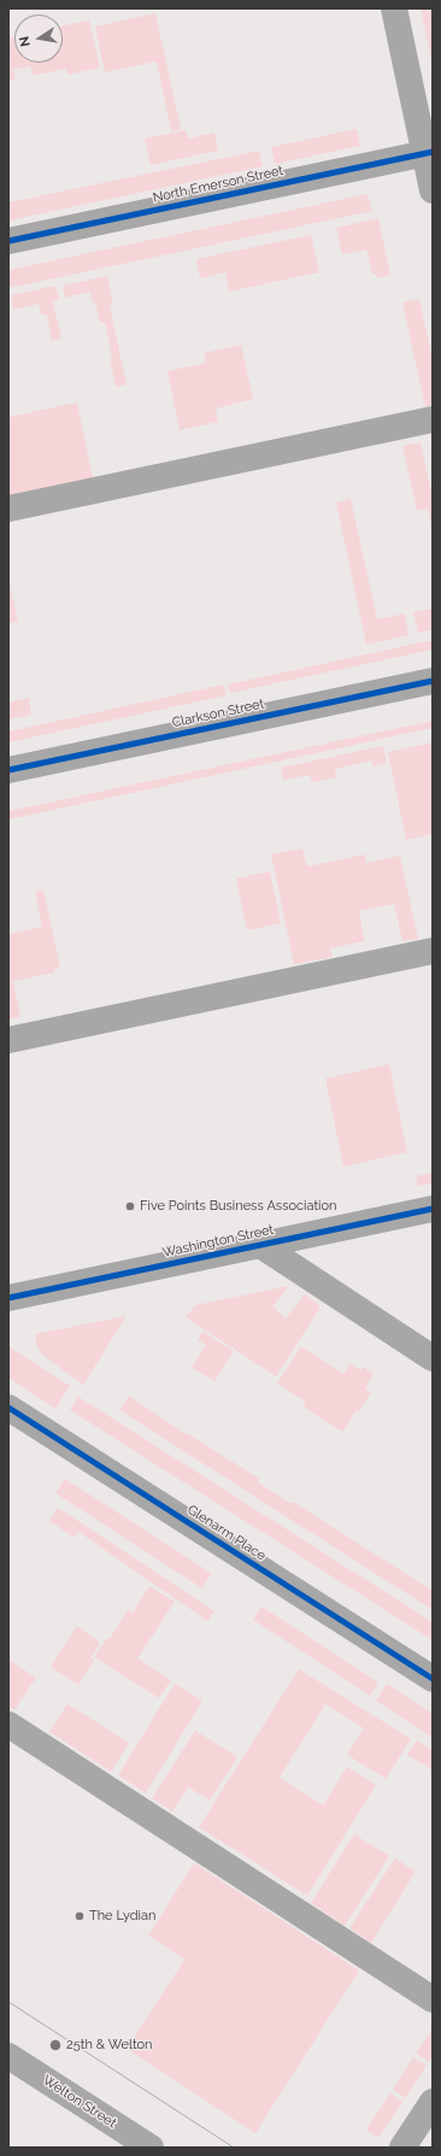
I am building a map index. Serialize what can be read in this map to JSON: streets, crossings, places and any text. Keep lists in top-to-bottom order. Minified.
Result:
{"streets":{"street":["North Emerson Street","Clarkson Street","Washington Street","Glenarm Place","Welton Street"]},"places":["Five Points Business Association","The Lydian","25th & Welton"],"north":"left"}
